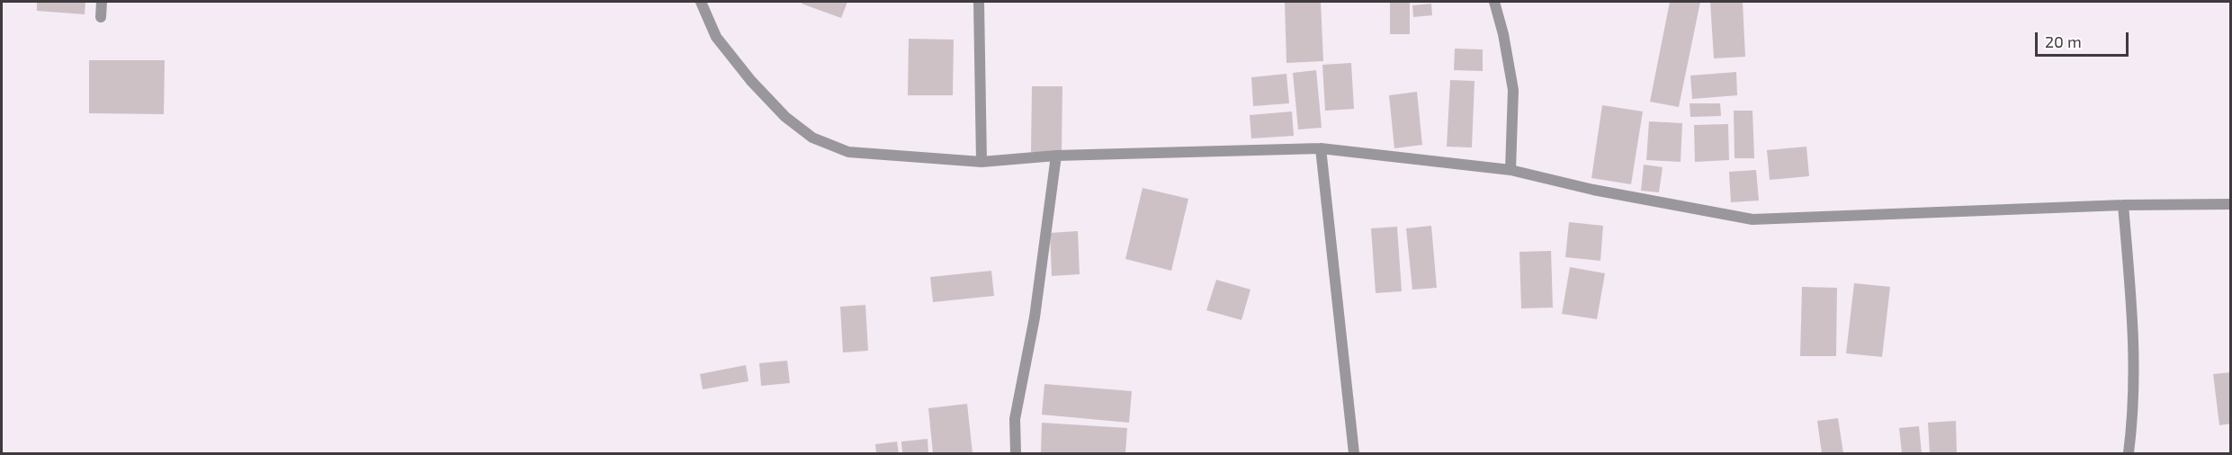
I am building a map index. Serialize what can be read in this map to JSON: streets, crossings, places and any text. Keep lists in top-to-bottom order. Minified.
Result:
{"scale_bar":"20 m"}
